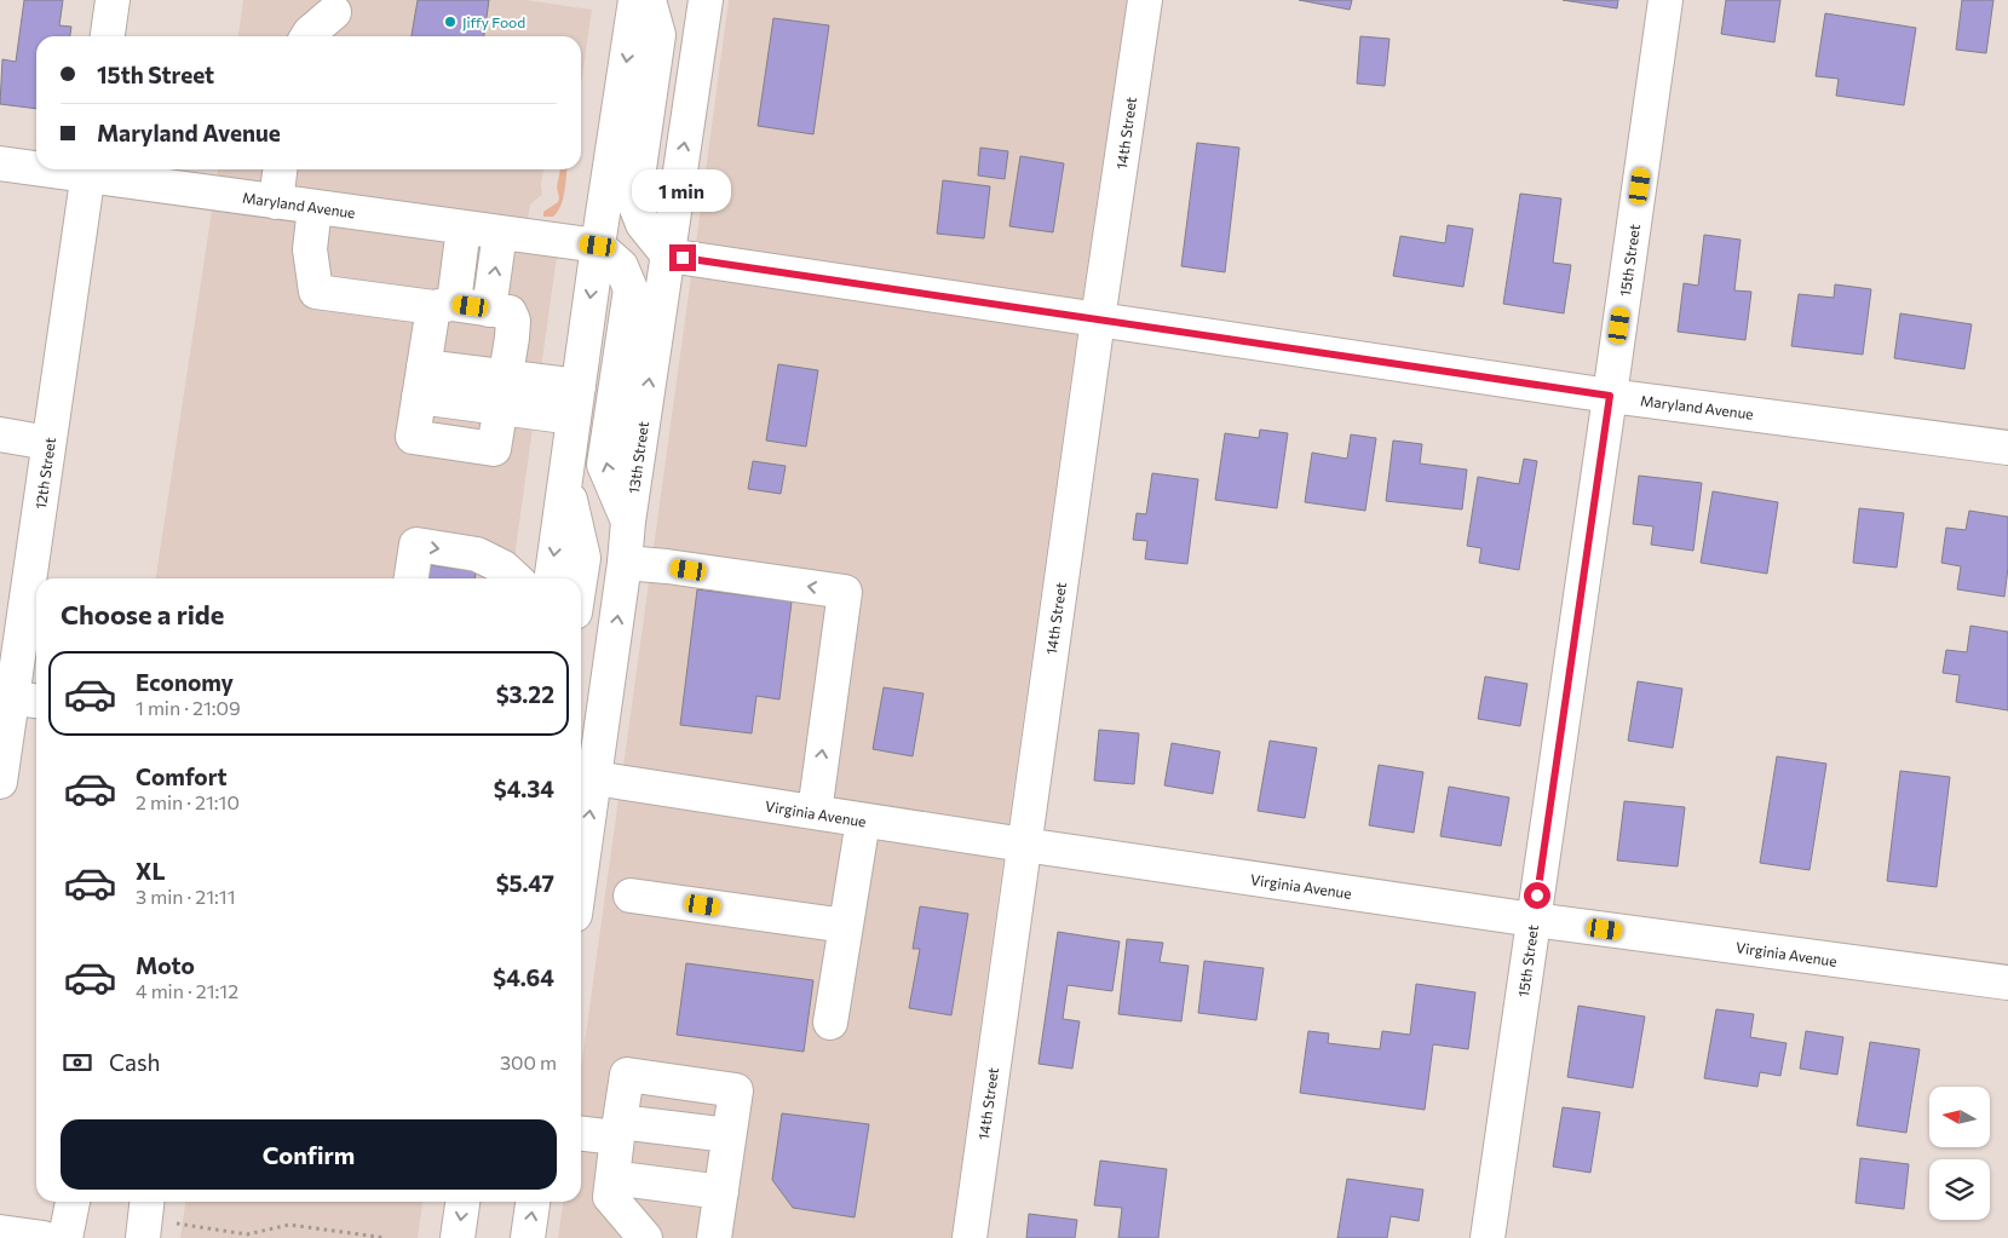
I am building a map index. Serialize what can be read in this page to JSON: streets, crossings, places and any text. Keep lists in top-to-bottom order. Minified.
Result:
{"streets":{"main road":["14th Street","Maryland Avenue","15th Street","13th Street","12th Street","Virginia Avenue"]},"crossings":[["14th Street","Maryland Avenue"],["14th Street","Virginia Avenue"],["Maryland Avenue","15th Street"],["Maryland Avenue","13th Street"],["Maryland Avenue","12th Street"],["15th Street","Virginia Avenue"],["13th Street","Virginia Avenue"]],"places":["Jiffy Food"],"north":"left","page":{"banner":["15th Street","Maryland Avenue"],"bubble":"1 min","heading":"Choose a ride","list":[{"name":"Economy","note":"1 min · 21:09","value":"$3.22"},{"name":"Comfort","note":"2 min · 21:10","value":"$4.34"},{"name":"XL","note":"3 min · 21:11","value":"$5.47"},{"name":"Moto","note":"4 min · 21:12","value":"$4.64"}],"pay":["Cash","300 m"],"buttons":"Confirm"}}
